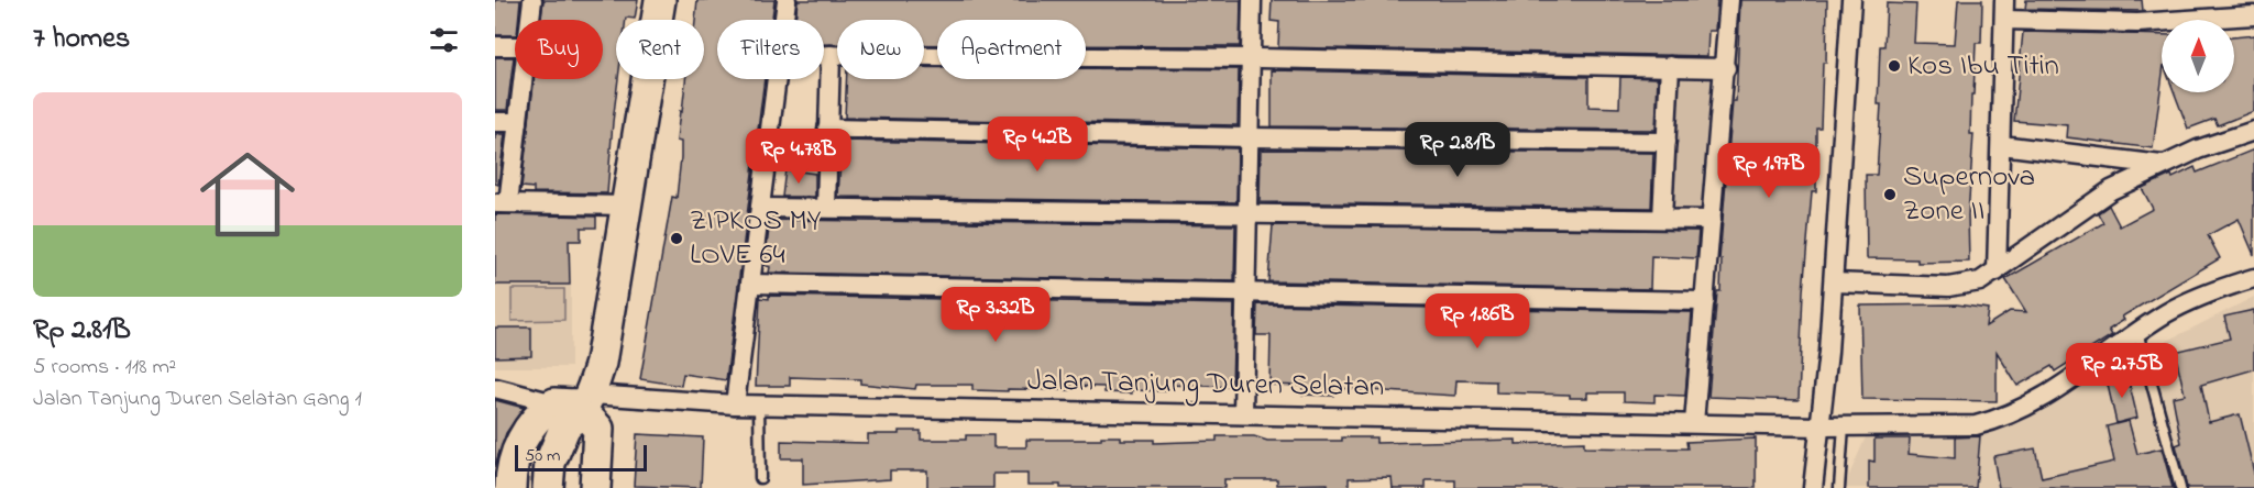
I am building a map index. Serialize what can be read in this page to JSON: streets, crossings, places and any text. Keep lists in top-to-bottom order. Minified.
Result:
{"streets":{"street":["Jalan Tanjung Duren Selatan"]},"places":["Kos Ibu Titin","Supernova Zone II","ZIPKOS MY LOVE 64"],"scale_bar":"50 m","north":"top","page":{"heading":"7 homes","chip":["Buy","Rent","Filters","New","Apartment"],"list":[{"name":"Rp 2.81B","note":"5 rooms · 118 m² · Jalan Tanjung Duren Selatan Gang 1"}],"price":["Rp 4.2B","Rp 2.81B","Rp 4.78B","Rp 1.97B","Rp 3.32B","Rp 1.86B","Rp 2.75B"],"scale":"50 m"}}
